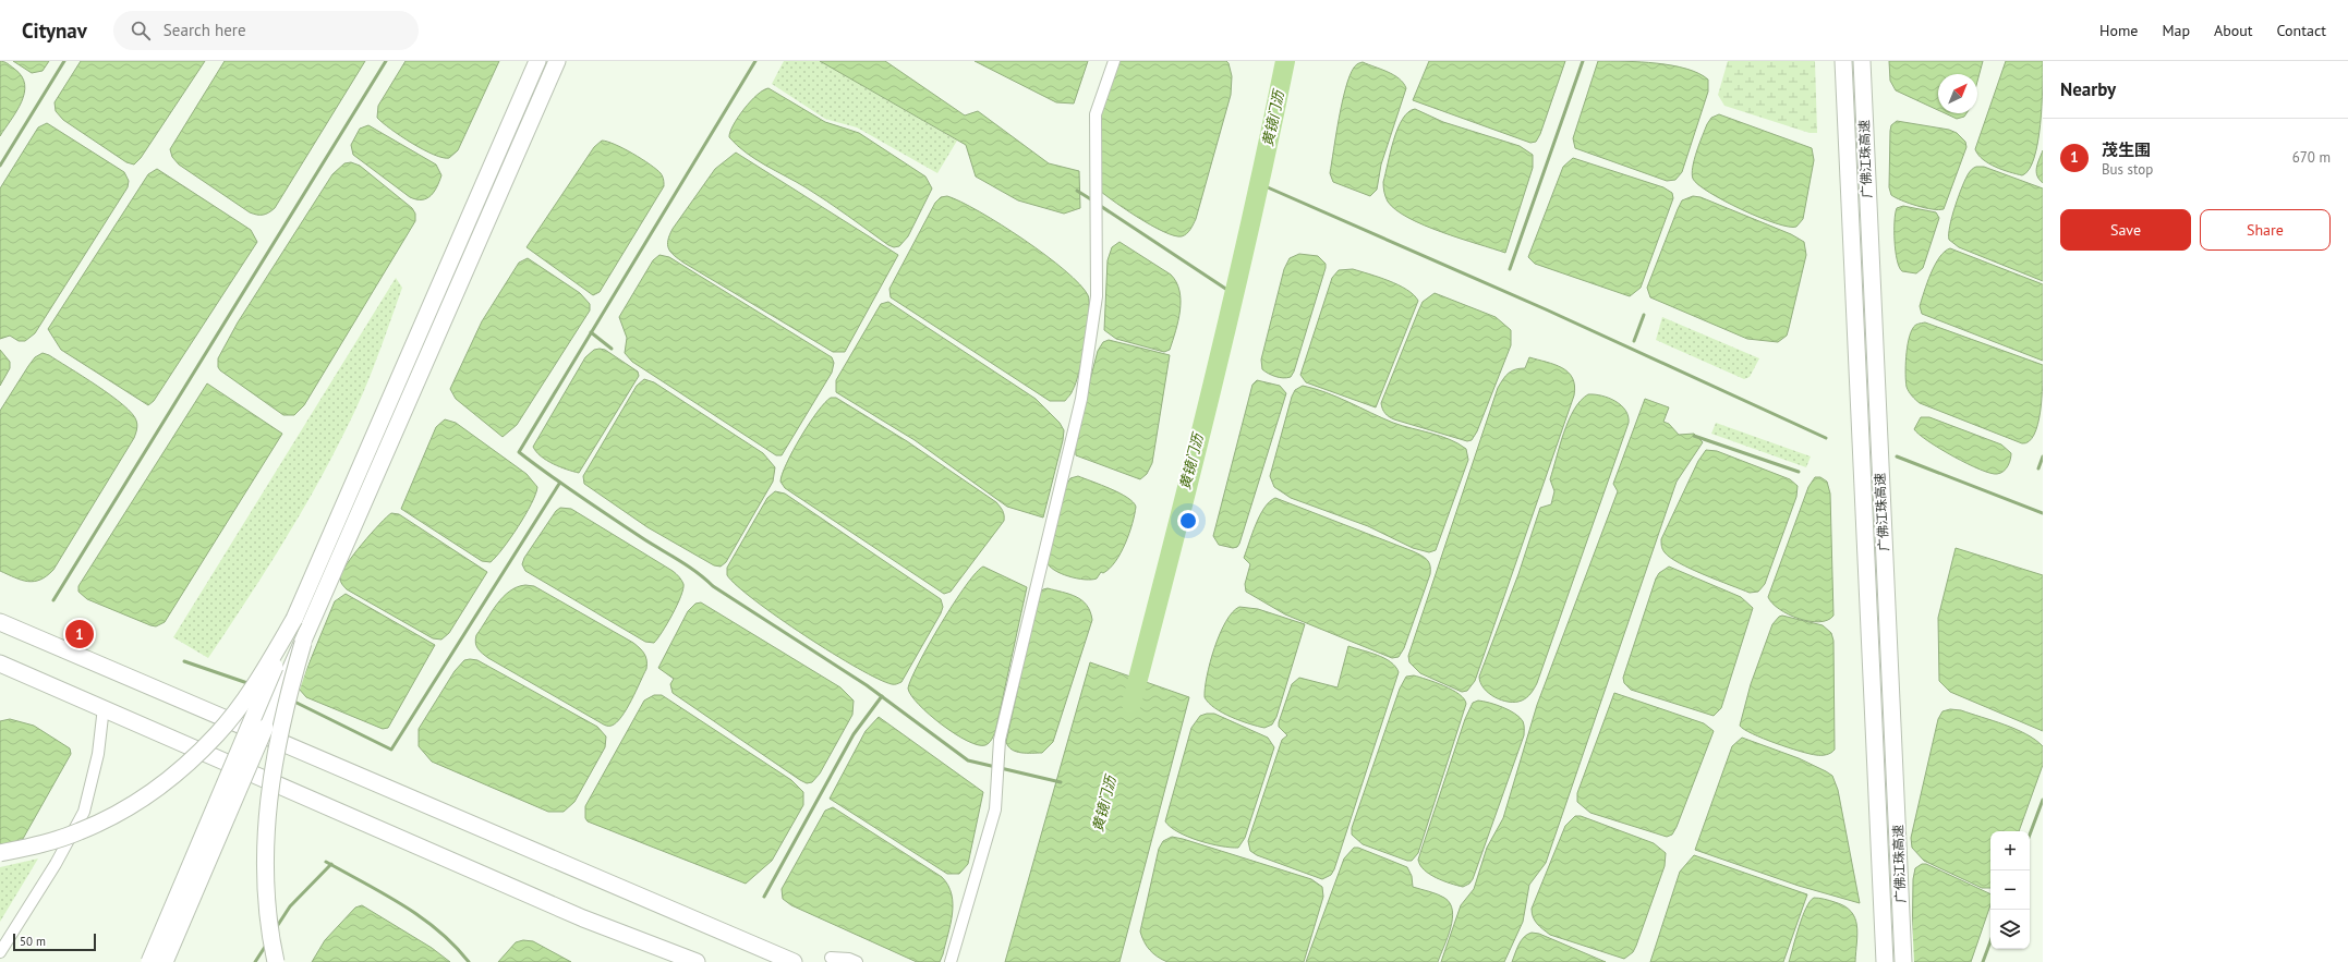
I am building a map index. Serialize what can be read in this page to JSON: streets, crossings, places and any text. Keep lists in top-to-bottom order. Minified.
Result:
{"streets":{"highway":["广佛江珠高速"]},"water":["黄镜门沥"],"scale_bar":"50 m","north":"top right","page":{"header":"Citynav","search":"Search here","nav":["Home","Map","About","Contact"],"heading":"Nearby","list":[{"mark":"1","name":"茂生围","note":"Bus stop","value":"670 m"}],"buttons":["Save","Share"],"pins":"1","map_buttons":["+","−"],"scale":"50 m"}}
